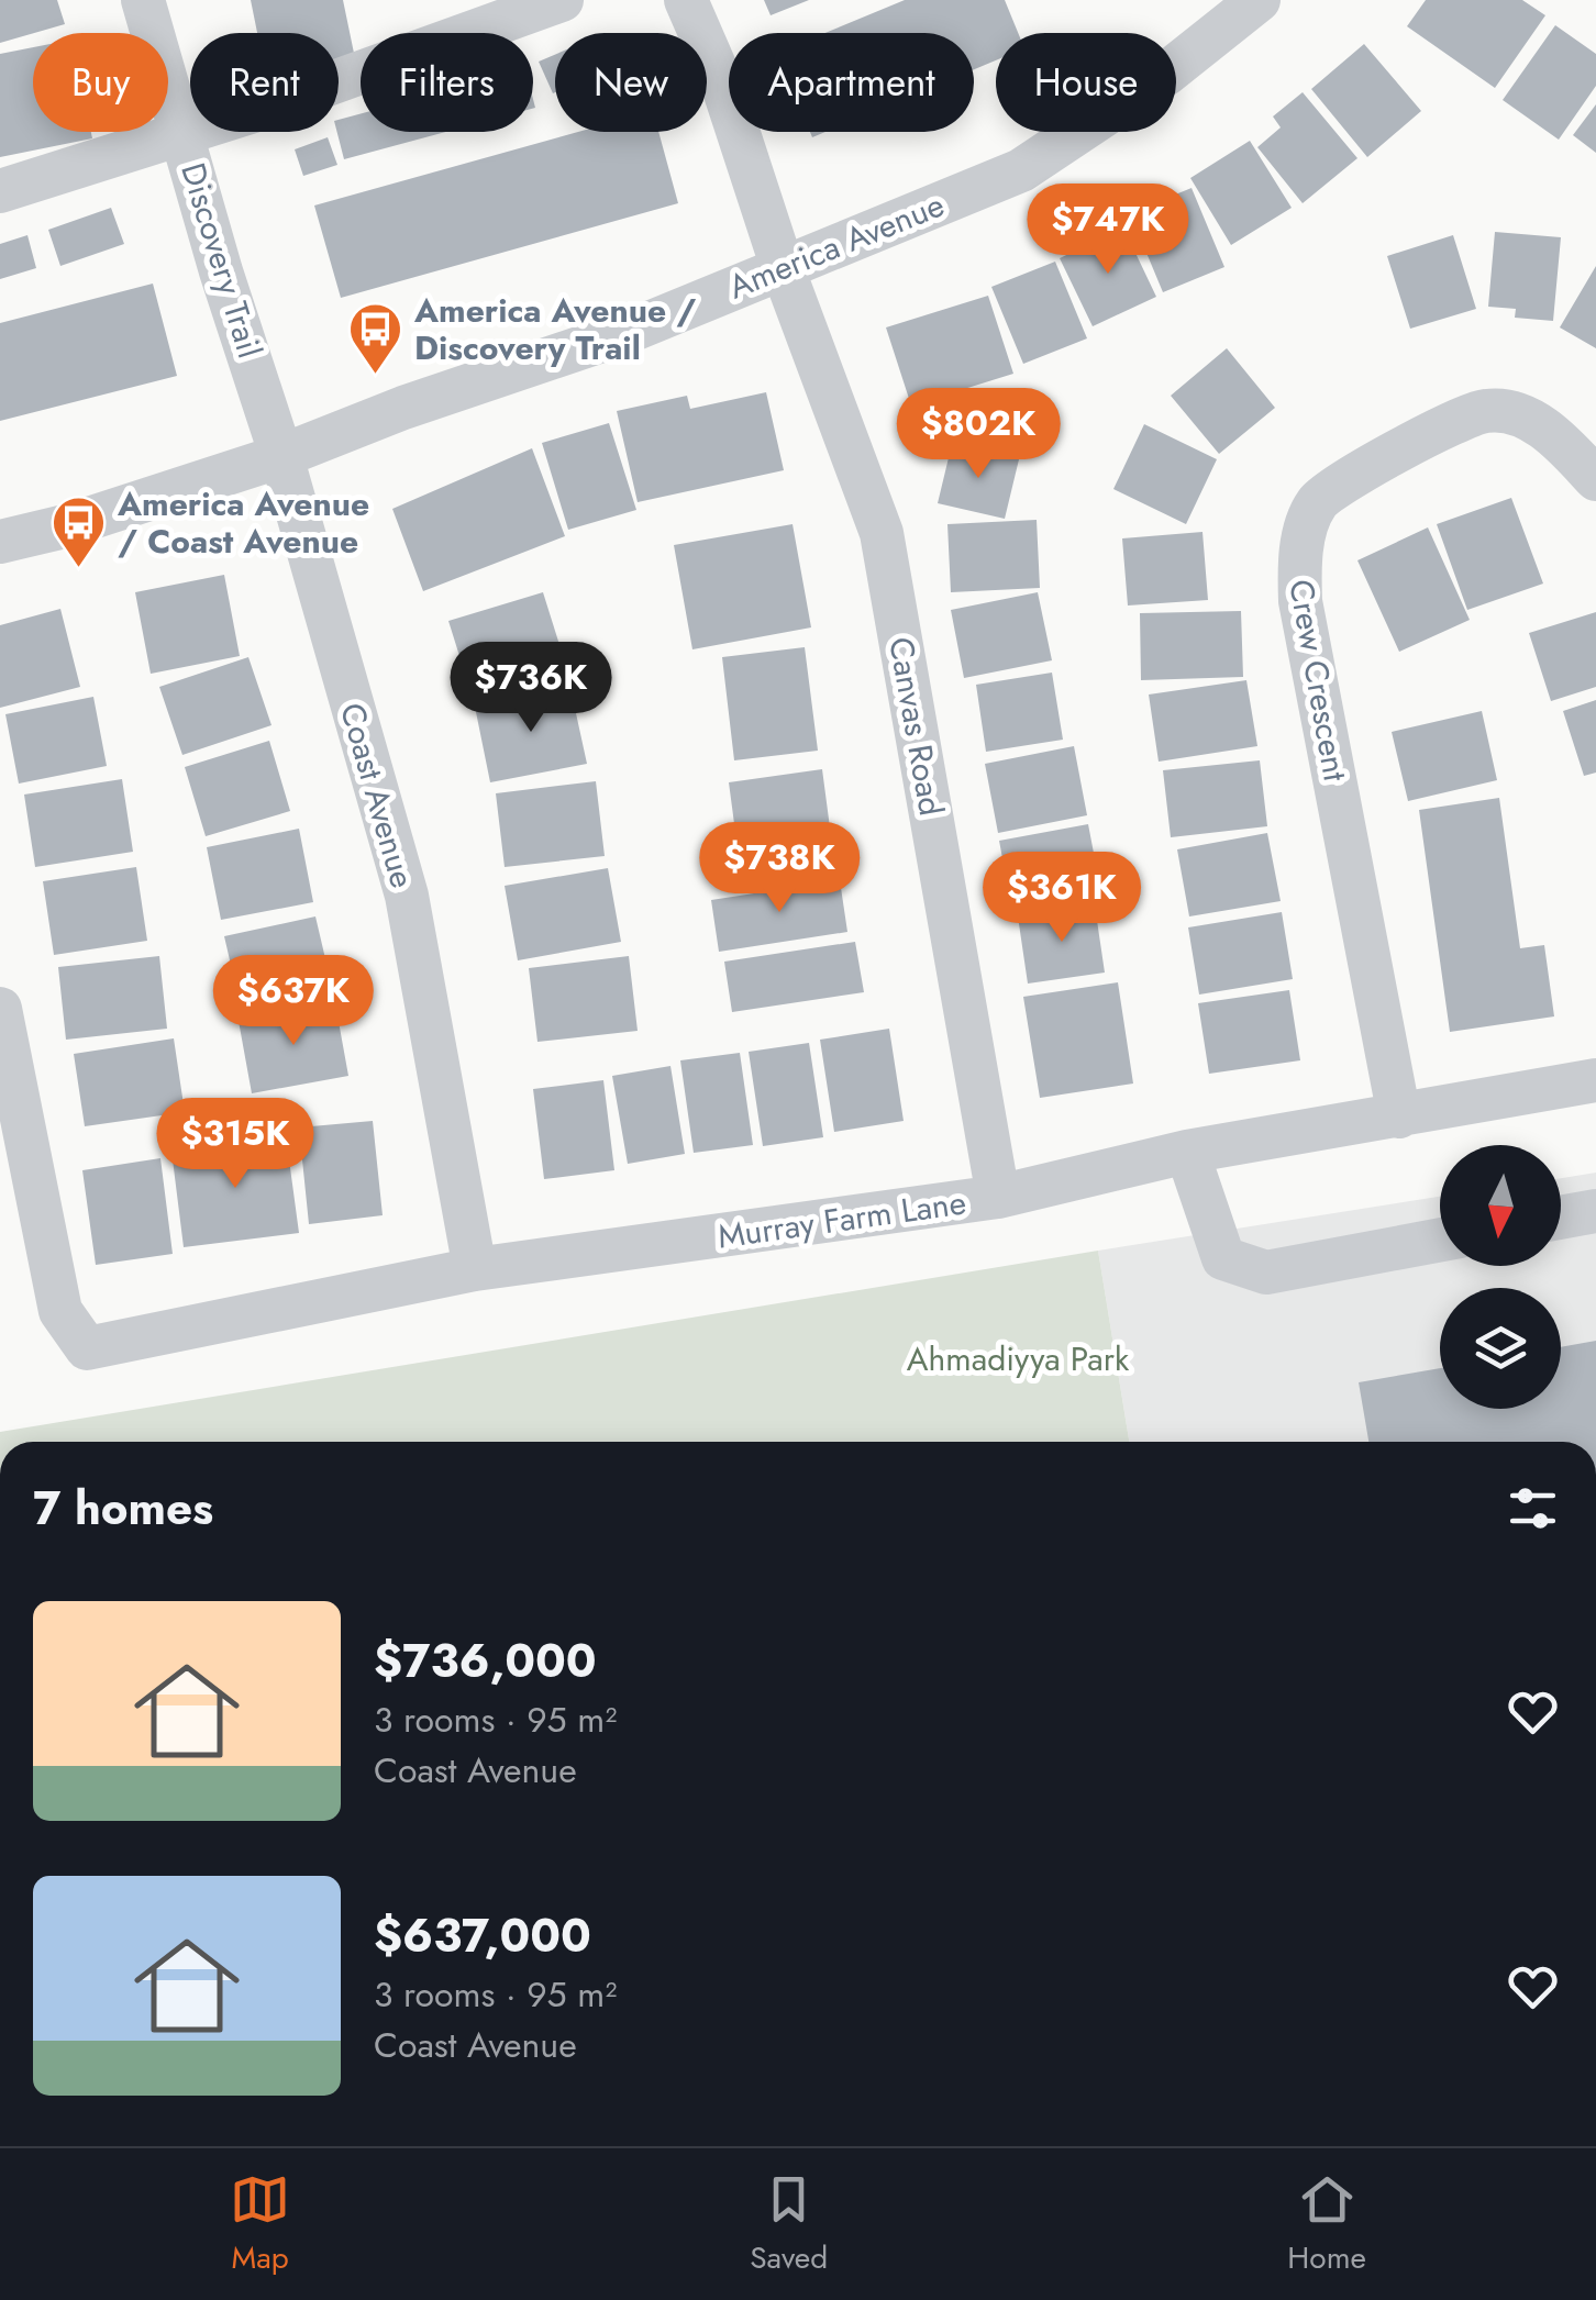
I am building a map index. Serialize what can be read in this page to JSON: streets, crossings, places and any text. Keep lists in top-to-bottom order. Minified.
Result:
{"streets":{"street":["America Avenue","Discovery Trail","Crew Crescent","Canvas Road","Coast Avenue","Murray Farm Lane"]},"crossings":[["America Avenue","Discovery Trail"],["America Avenue","Canvas Road"],["America Avenue","Coast Avenue"],["Discovery Trail","Coast Avenue"],["Crew Crescent","Murray Farm Lane"],["Canvas Road","Murray Farm Lane"],["Coast Avenue","Murray Farm Lane"]],"parks":["Ahmadiyya Park"],"places":{"bus stop":["America Avenue / Discovery Trail","America Avenue / Coast Avenue"]},"north":"bottom","page":{"chip":["Buy","Rent","Filters","New","Apartment","House"],"price":["$747K","$802K","$736K","$738K","$361K","$637K","$315K"],"heading":"7 homes","list":[{"name":"$736,000","note":"3 rooms · 95 m² · Coast Avenue"},{"name":"$637,000","note":"3 rooms · 95 m² · Coast Avenue"}],"tabs":["Map","Saved","Home"]}}
